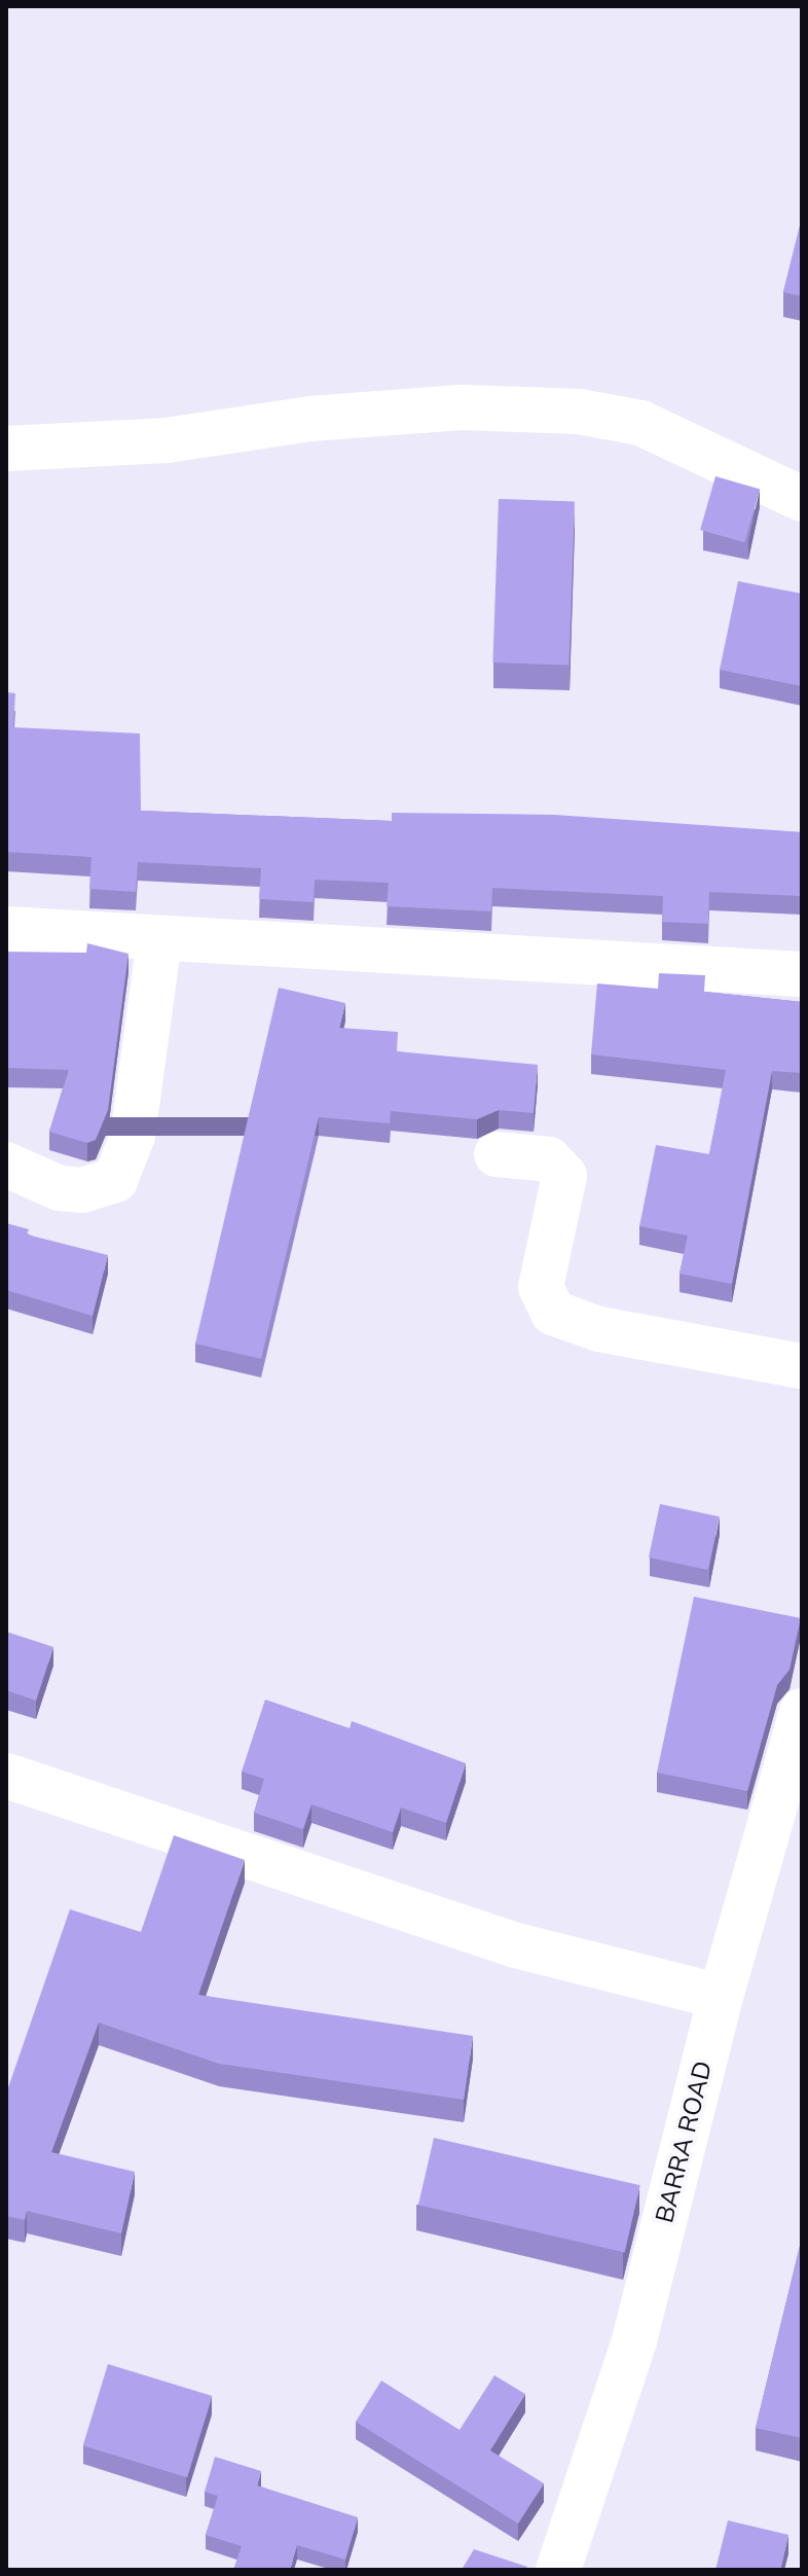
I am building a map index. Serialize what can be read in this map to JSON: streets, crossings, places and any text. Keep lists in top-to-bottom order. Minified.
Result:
{"streets":{"street":["BARRA ROAD"]}}
